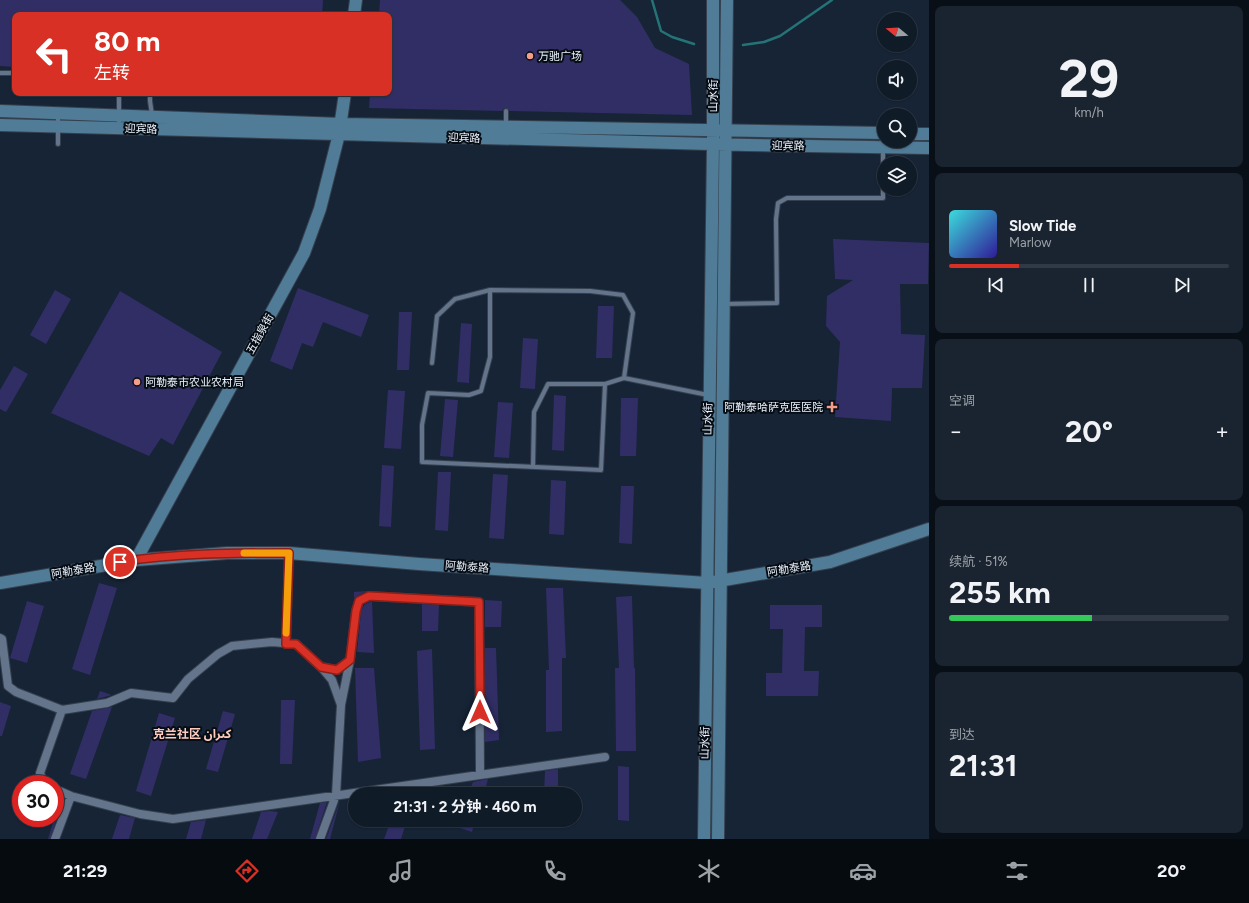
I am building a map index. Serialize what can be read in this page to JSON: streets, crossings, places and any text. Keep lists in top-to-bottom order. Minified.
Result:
{"streets":{"main road":["山水街","迎宾路","五指泉街","阿勒泰路"]},"crossings":[["山水街","迎宾路"],["山水街","阿勒泰路"],["迎宾路","五指泉街"],["五指泉街","阿勒泰路"]],"districts":["克兰社区 كىران"],"places":{"other":["万驰广场","阿勒泰市农业农村局"],"health":["阿勒泰哈萨克医医院"]},"north":"left","page":{"tile":[["29","km/h"],"空调",["续航 · 51%","255 km"],["到达","21:31"]],"turn":["80 m","左转"],"song":["Slow Tide","Marlow"],"heat":["−","20°","+"],"limit":"30","trip":"21:31 · 2 分钟 · 460 m","tabs":["21:29","20°"]}}
